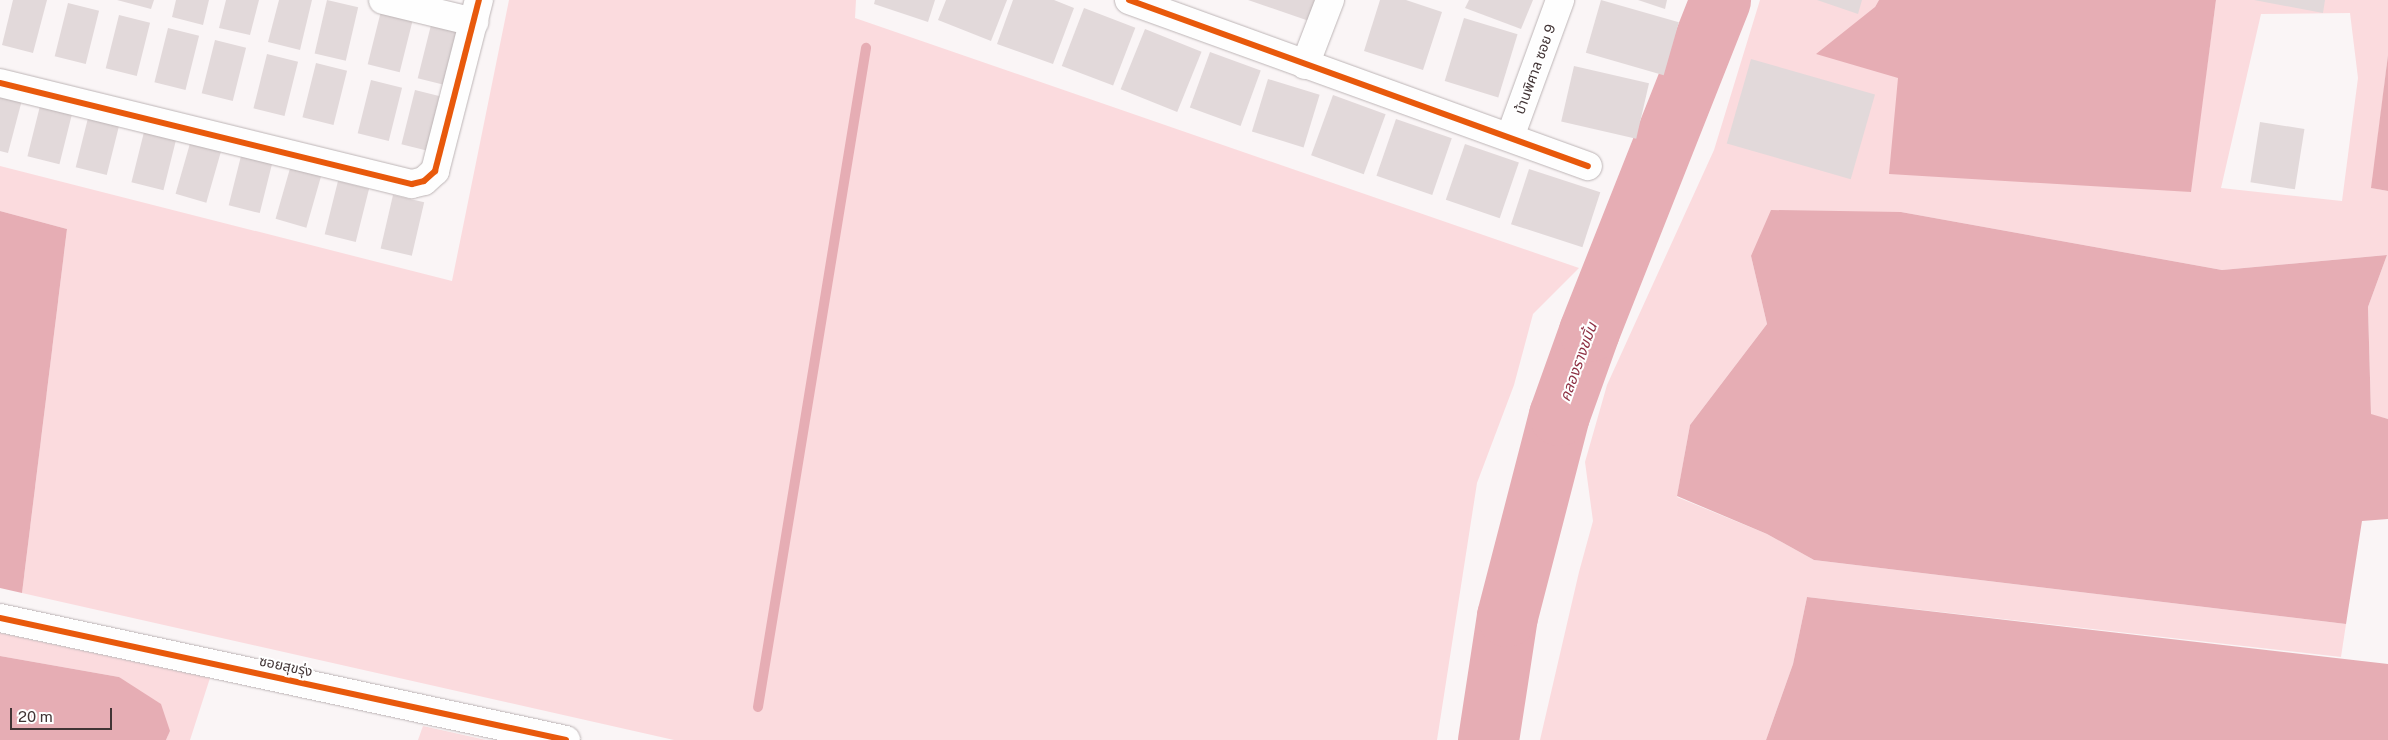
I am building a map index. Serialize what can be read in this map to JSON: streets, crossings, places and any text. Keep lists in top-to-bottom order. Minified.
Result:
{"streets":{"street":["บ้านพิศาล ซอย 9","ซอยสุขรุ่ง"]},"water":["คลองรางขมิ้น"],"scale_bar":"20 m"}
